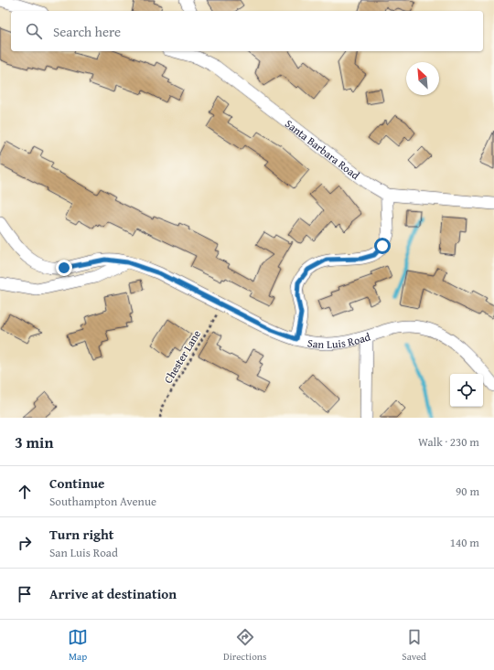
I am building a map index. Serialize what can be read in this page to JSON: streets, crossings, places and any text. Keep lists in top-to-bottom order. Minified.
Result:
{"streets":{"street":["Santa Barbara Road","San Luis Road"],"path":["Chester Lane"]},"crossings":[["San Luis Road","Chester Lane"]],"north":"top left","page":{"search":"Search here","heading":["3 min","Walk · 230 m"],"list":[["Continue","Southampton Avenue","90 m"],["Turn right","San Luis Road","140 m"],"Arrive at destination"],"nav":["Map","Directions","Saved"]}}
